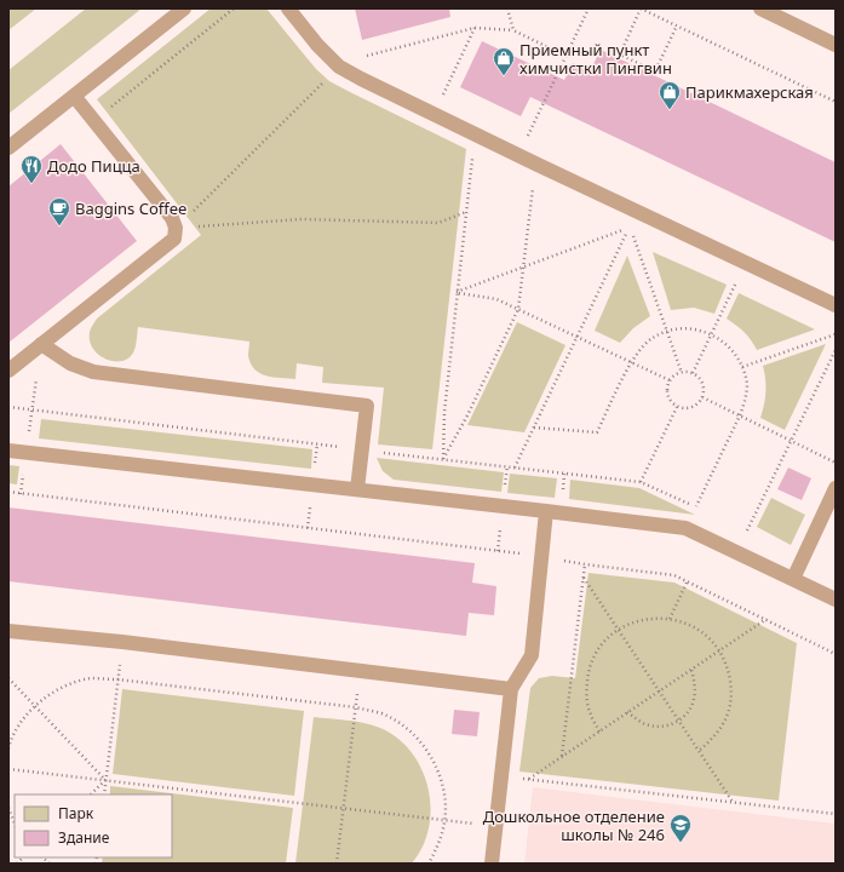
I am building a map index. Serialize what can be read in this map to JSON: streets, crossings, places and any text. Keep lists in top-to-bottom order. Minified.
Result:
{"places":{"shop":["Приемный пункт химчистки Пингвин","Парикмахерская"],"restaurant":["Додо Пицца"],"cafe":["Baggins Coffee"],"school or university":["Дошкольное отделение школы № 246"]},"legend":["Парк","Здание"]}
